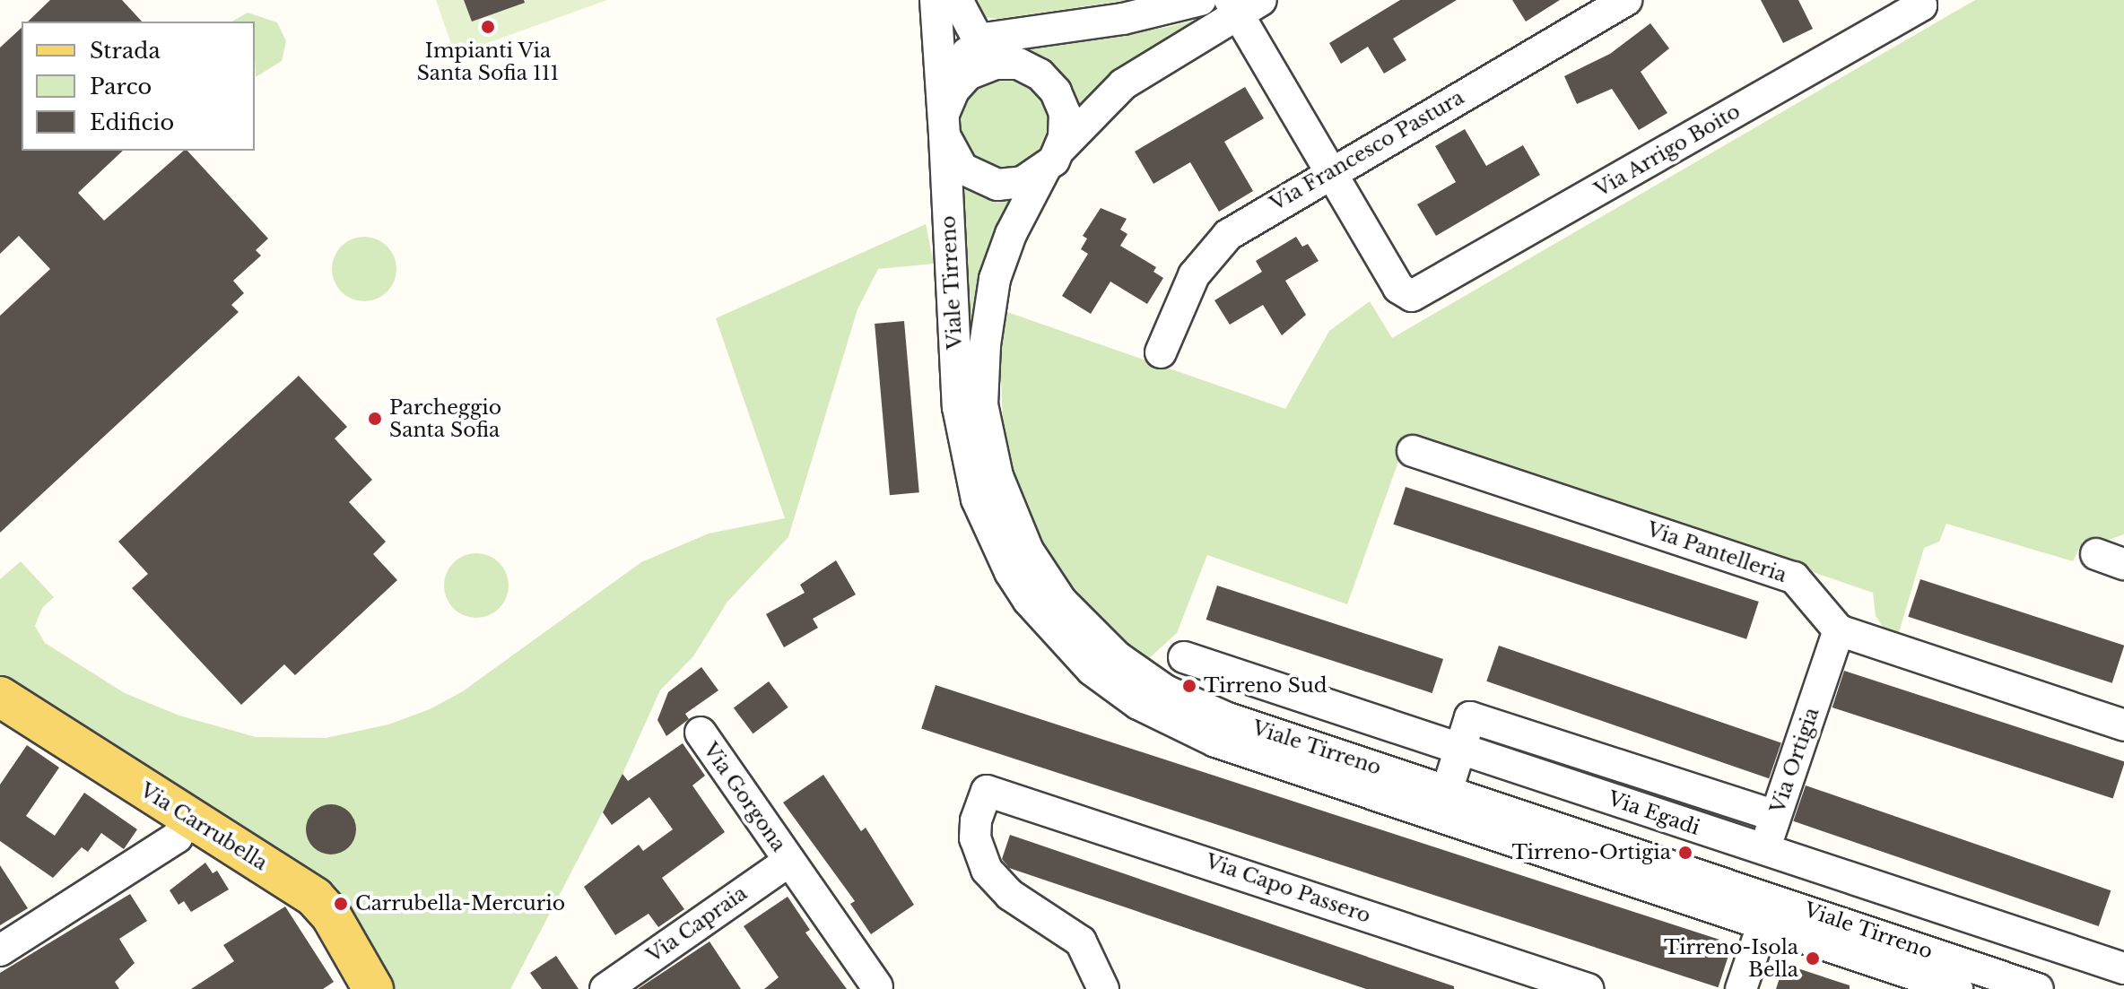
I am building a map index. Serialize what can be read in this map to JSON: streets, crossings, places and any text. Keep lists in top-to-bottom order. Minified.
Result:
{"streets":{"main road":["Via Carrubella"],"street":["Via Francesco Pastura","Via Arrigo Boito","Viale Tirreno","Via Pantelleria","Via Ortigia","Via Gorgona","Via Egadi","Via Capo Passero","Via Capraia"]},"crossings":[["Via Francesco Pastura","Via Arrigo Boito"],["Viale Tirreno","Via Ortigia"],["Via Pantelleria","Via Ortigia"],["Via Ortigia","Via Egadi"],["Via Gorgona","Via Capraia"]],"places":["Impianti Via Santa Sofia 111","Parcheggio Santa Sofia","Tirreno Sud","Tirreno-Ortigia","Carrubella-Mercurio","Tirreno-Isola Bella"],"legend":["Strada","Parco","Edificio"]}
